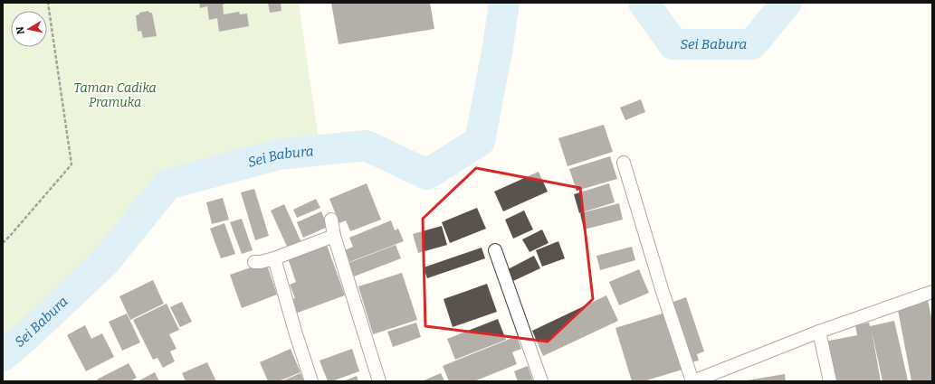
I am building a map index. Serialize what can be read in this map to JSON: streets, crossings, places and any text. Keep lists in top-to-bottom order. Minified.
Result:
{"water":["Sei Babura"],"parks":["Taman Cadika Pramuka"],"north":"left"}
